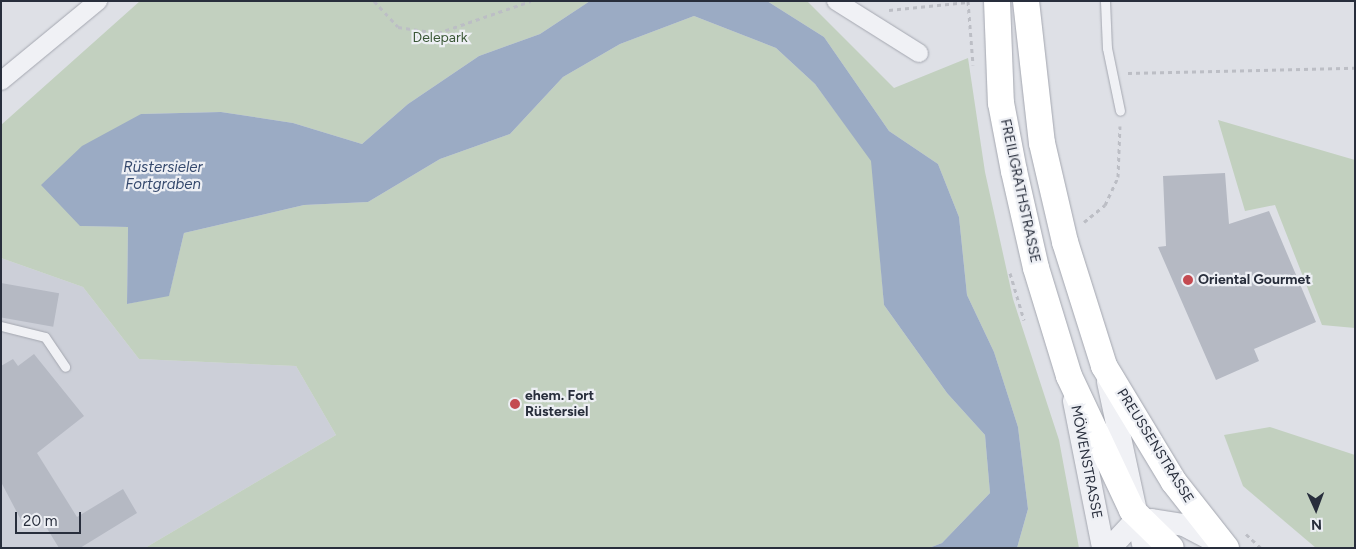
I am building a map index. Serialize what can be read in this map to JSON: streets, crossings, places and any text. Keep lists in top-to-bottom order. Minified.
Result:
{"streets":{"main road":["FREILIGRATHSTRASSE","PREUSSENSTRASSE"],"street":["MÖWENSTRASSE"]},"crossings":[["FREILIGRATHSTRASSE","MÖWENSTRASSE"]],"water":["Rüstersieler Fortgraben"],"parks":["Delepark"],"places":["Oriental Gourmet","ehem. Fort Rüstersiel"],"scale_bar":"20 m","north":"bottom"}
